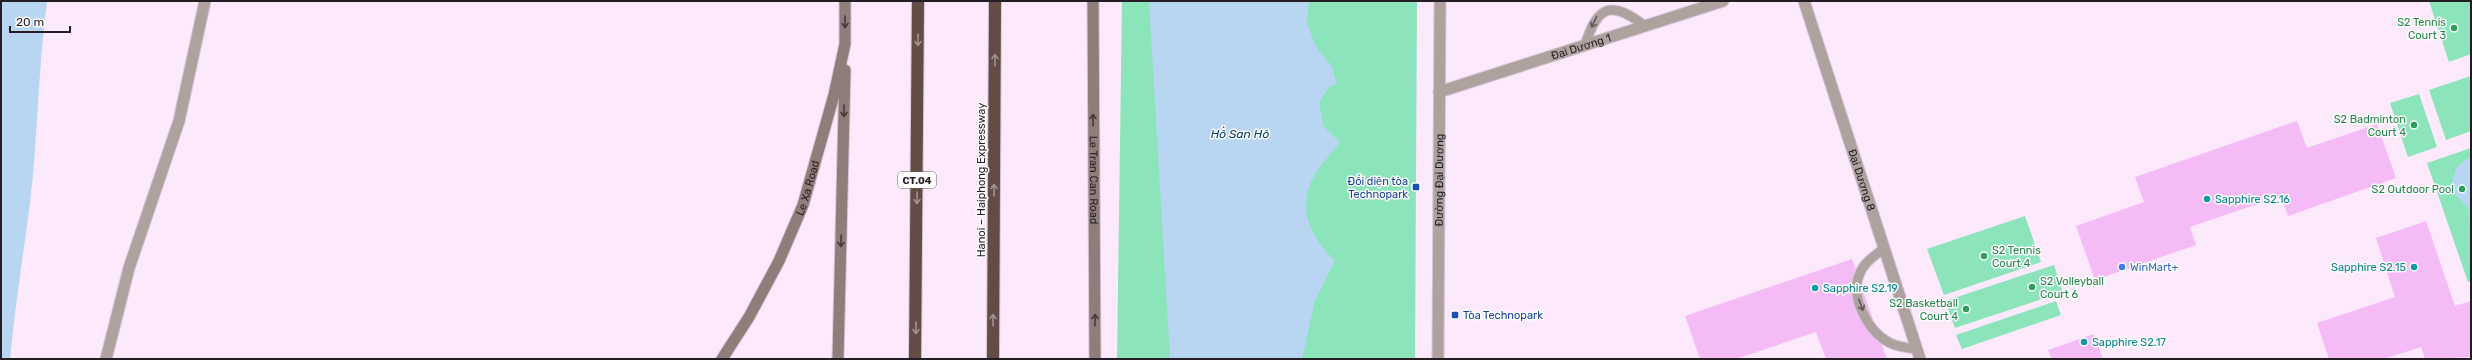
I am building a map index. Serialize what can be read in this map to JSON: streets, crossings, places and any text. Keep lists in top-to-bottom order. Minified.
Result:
{"streets":{"highway":["CT.04","Hanoi – Haiphong Expressway"],"main road":["Le Tran Can Road","Le Xa Road"],"street":["Đại Dương 1","Đường Đại Dương","Đại Dương 8"]},"crossings":[["Đại Dương 1","Đường Đại Dương"]],"one_way":["Le Tran Can Road"],"water":["Hồ San Hô"],"places":{"other":["S2 Tennis Court 3","S2 Badminton Court 4","S2 Outdoor Pool","Sapphire S2.16","S2 Tennis Court 4","WinMart+","Sapphire S2.15","S2 Volleyball Court 6","Sapphire S2.19","S2 Basketball Court 4","Sapphire S2.17"],"transit":["Đối diện tòa Technopark","Tòa Technopark"]},"scale_bar":"20 m"}
